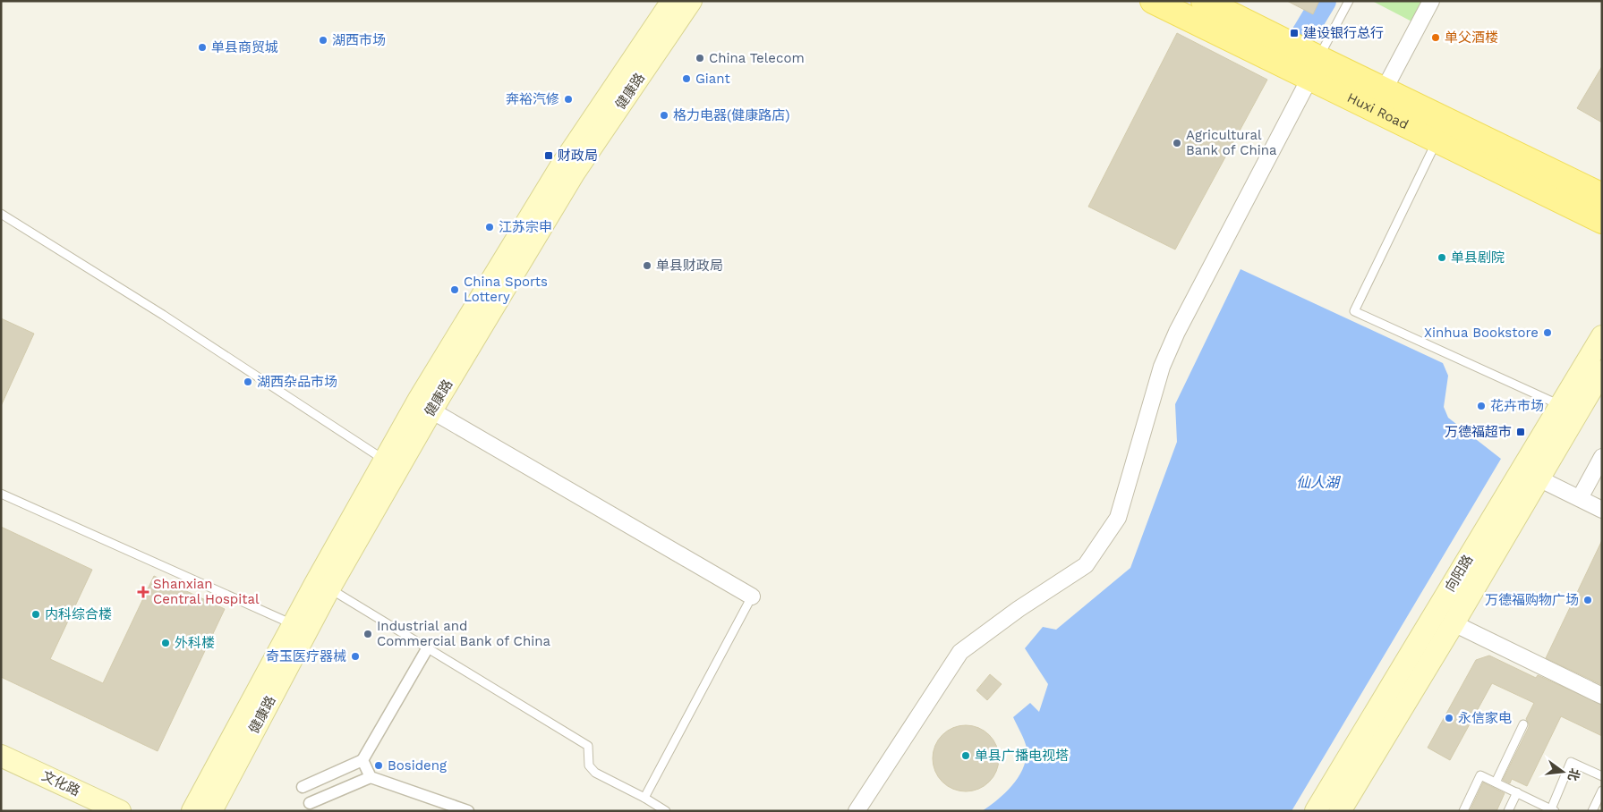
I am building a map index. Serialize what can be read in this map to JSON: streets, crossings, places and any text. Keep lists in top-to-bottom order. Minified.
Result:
{"streets":{"main road":["健康路","Huxi Road","向阳路","文化路"]},"water":["仙人湖"],"places":{"transit":["建设银行总行","财政局","万德福超市"],"other":["单父酒楼","湖西市场","单县商贸城","China Telecom","Giant","奔裕汽修","格力电器(健康路店)","Agricultural Bank of China","江苏宗申","单县剧院","单县财政局","China Sports Lottery","Xinhua Bookstore","湖西杂品市场","花卉市场","万德福购物广场","内科综合楼","Industrial and Commercial Bank of China","外科楼","奇玉医疗器械","永信家电","单县广播电视塔","Bosideng"],"health":["Shanxian Central Hospital"]},"north":"right"}
